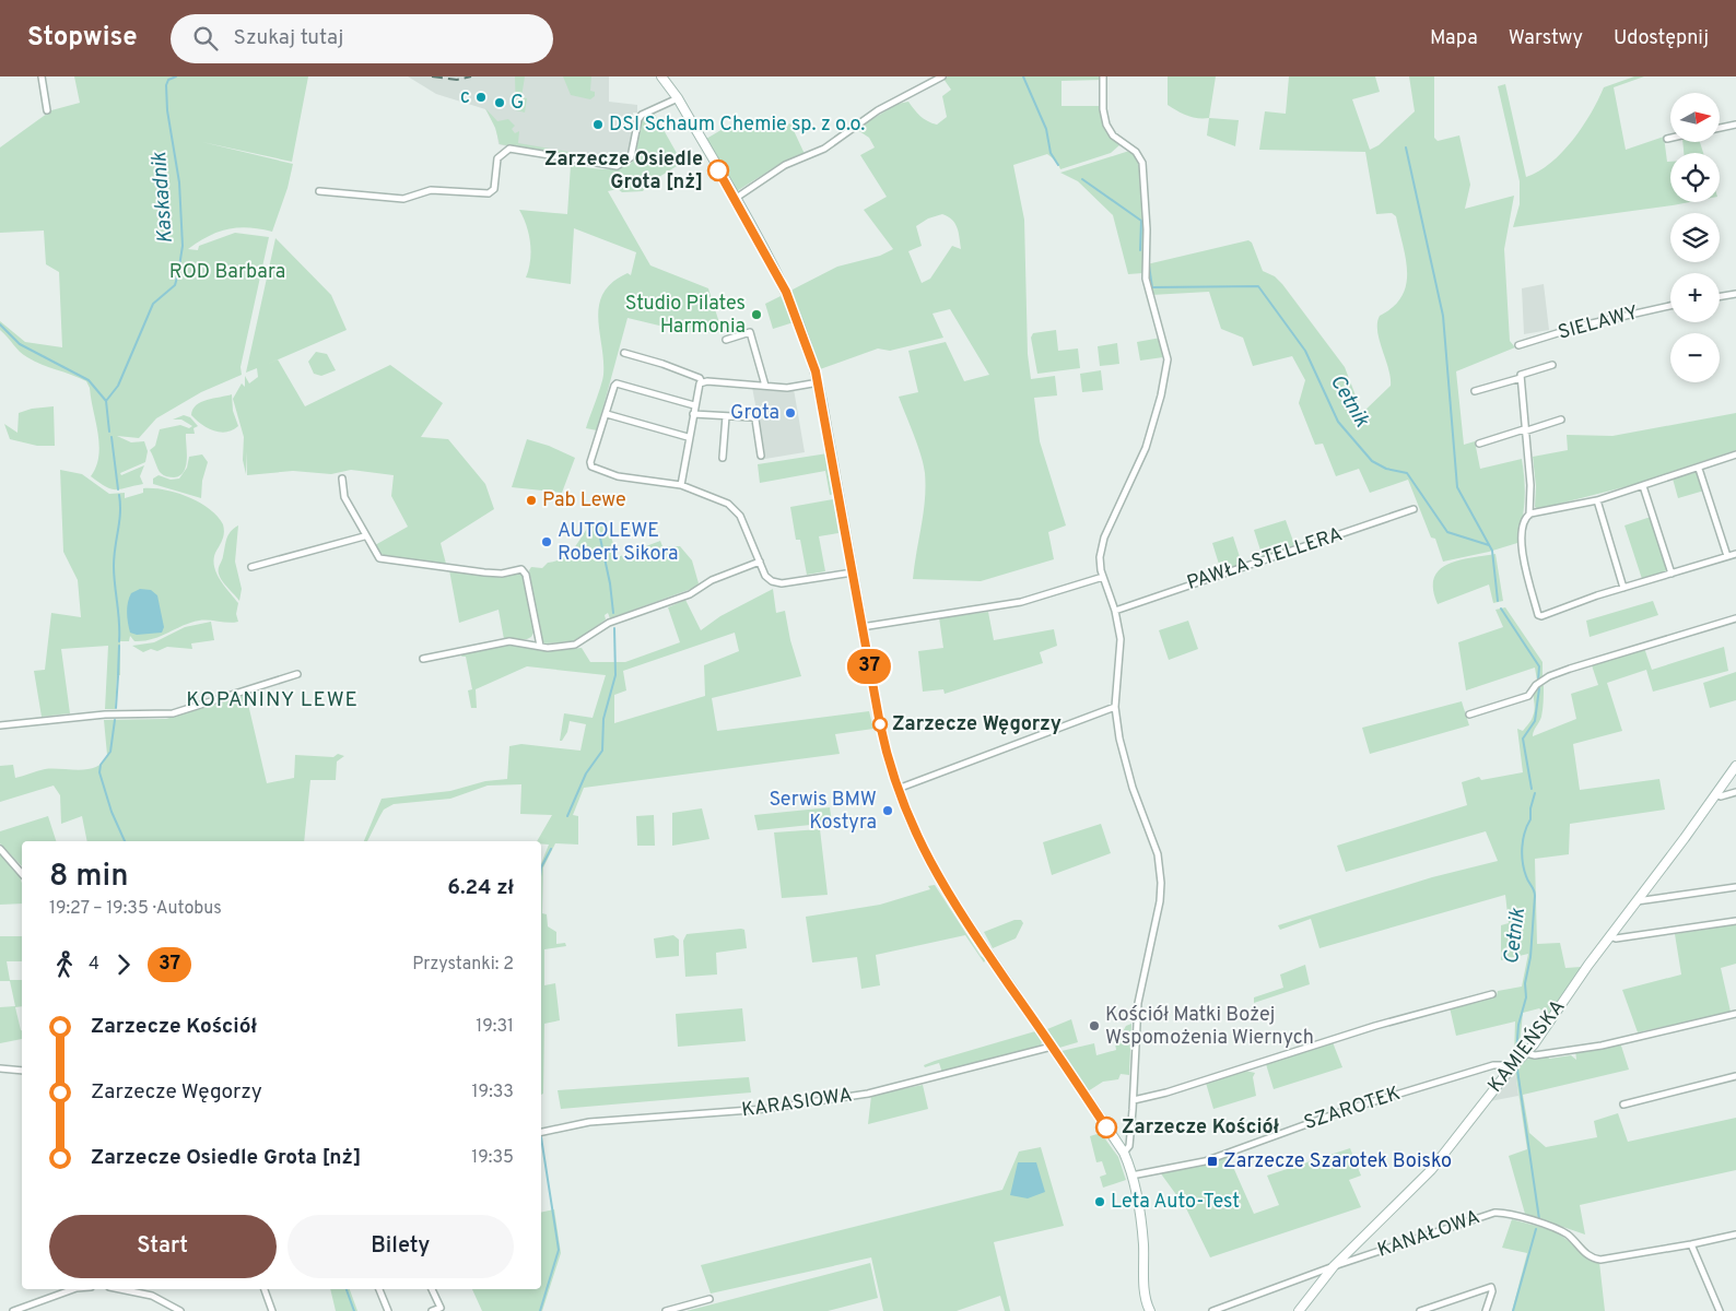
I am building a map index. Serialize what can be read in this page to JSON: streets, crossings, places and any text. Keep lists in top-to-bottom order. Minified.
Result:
{"streets":{"street":["SIELAWY","PAWŁA STELLERA","KAMIEŃSKA","KARASIOWA","SZAROTEK","KANAŁOWA"]},"crossings":[["KAMIEŃSKA","SZAROTEK"],["KAMIEŃSKA","KANAŁOWA"]],"districts":["KOPANINY LEWE"],"water":["Kaskadnik","Cetnik"],"parks":["ROD Barbara"],"places":{"other":["c","G","DSI Schaum Chemie sp. z o.o.","Zarzecze Osiedle Grota [nż]","Studio Pilates Harmonia","Grota","Pab Lewe","AUTOLEWE Robert Sikora","Zarzecze Węgorzy","Serwis BMW Kostyra","Kościół Matki Bożej Wspomożenia Wiernych","Zarzecze Kościół","Leta Auto-Test"],"transit":["Zarzecze Szarotek Boisko"]},"lines":["bus line 37"],"north":"right","page":{"header":"Stopwise","search":"Szukaj tutaj","nav":["Mapa","Warstwy","Udostępnij"],"on_map":"37","map_buttons":["+","−"],"heading":["8 min","19:27 – 19:35 · Autobus","6.24 zł"],"legs":["4","37","Przystanki: 2"],"list":[{"name":"Zarzecze Kościół","value":"19:31"},{"name":"Zarzecze Węgorzy","value":"19:33"},{"name":"Zarzecze Osiedle Grota [nż]","value":"19:35"}],"buttons":["Start","Bilety"]}}
